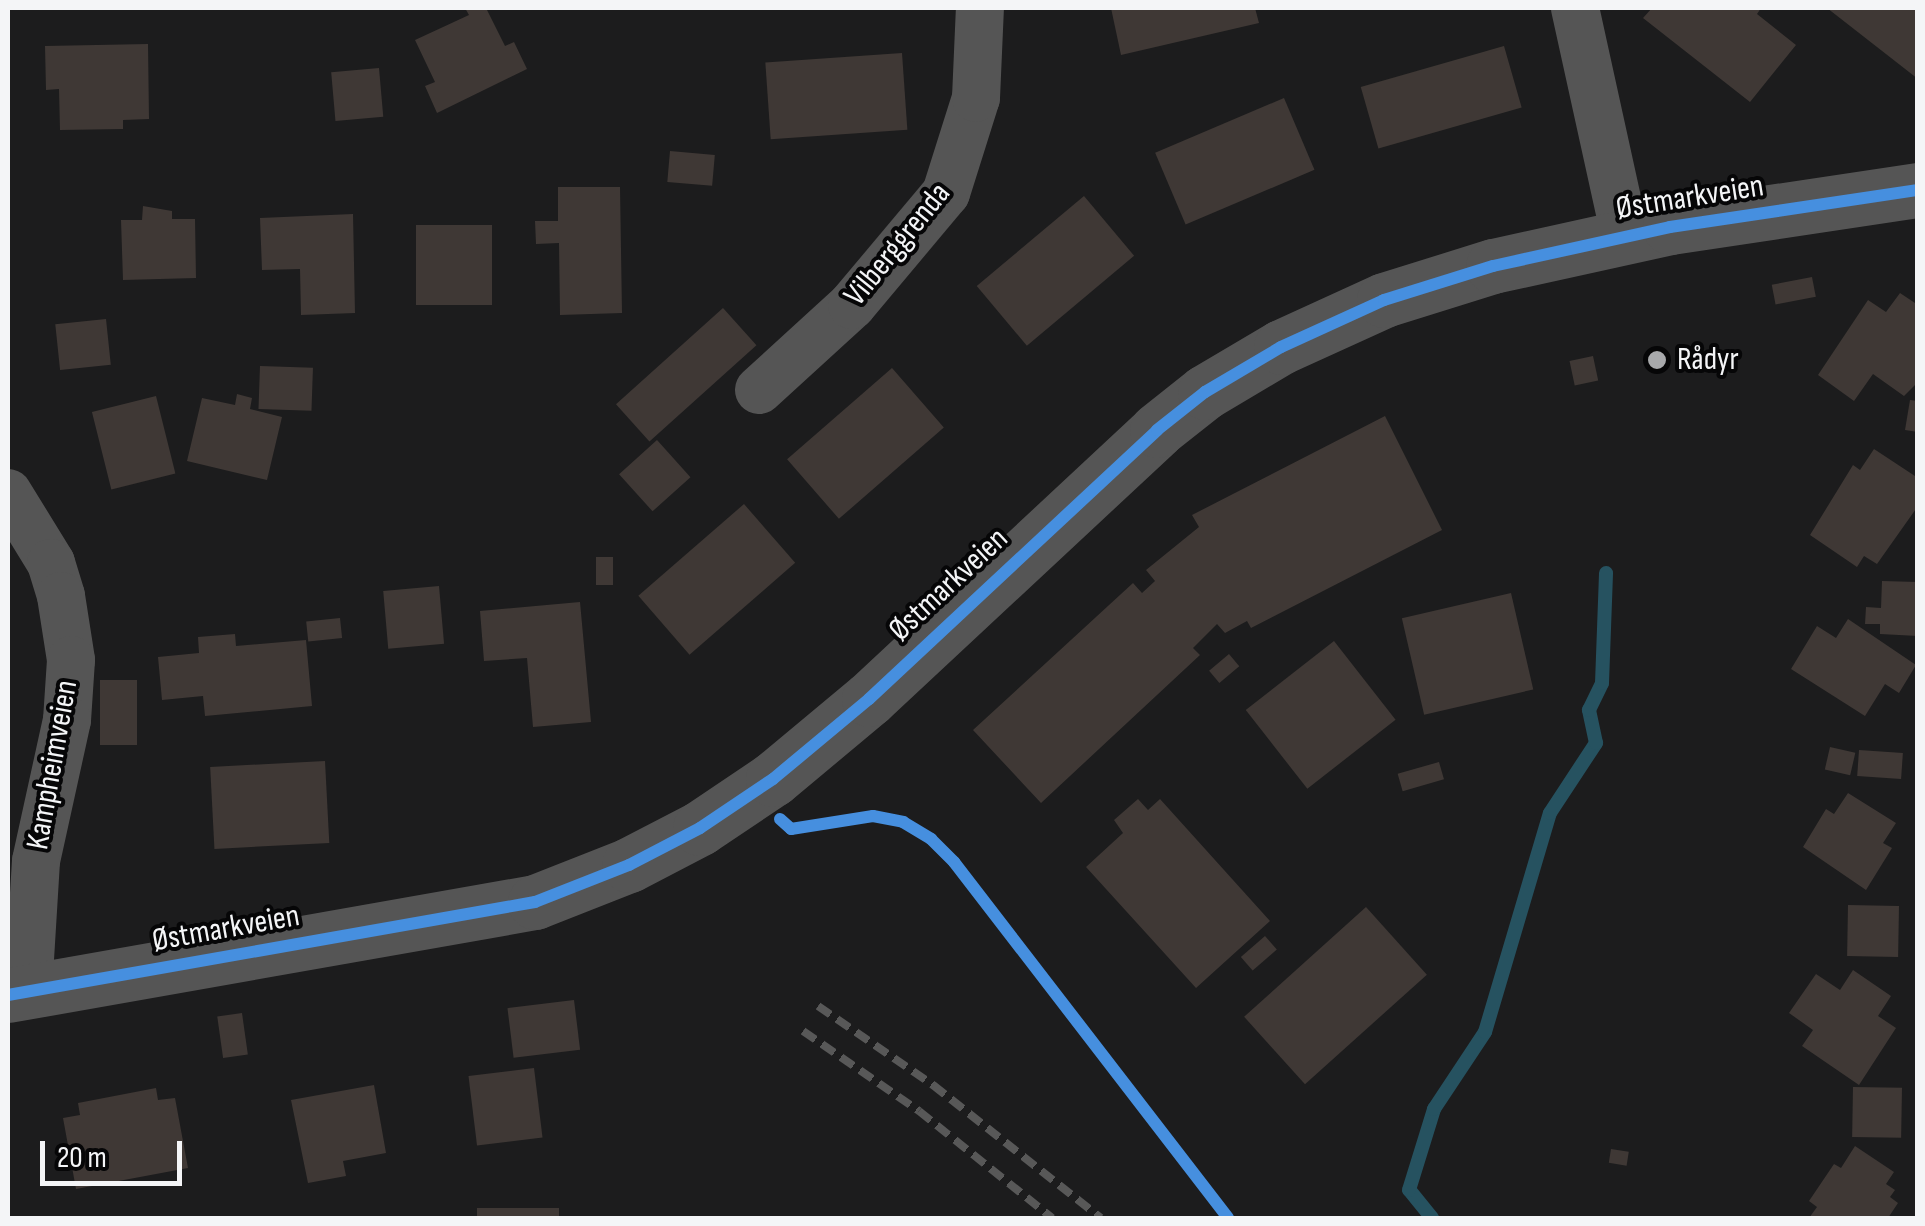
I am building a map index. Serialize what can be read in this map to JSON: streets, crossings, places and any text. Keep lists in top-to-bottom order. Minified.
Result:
{"streets":{"street":["Østmarkveien","Vilberggrenda","Kampheimveien"]},"crossings":[["Østmarkveien","Kampheimveien"]],"places":["Rådyr"],"scale_bar":"20 m"}
